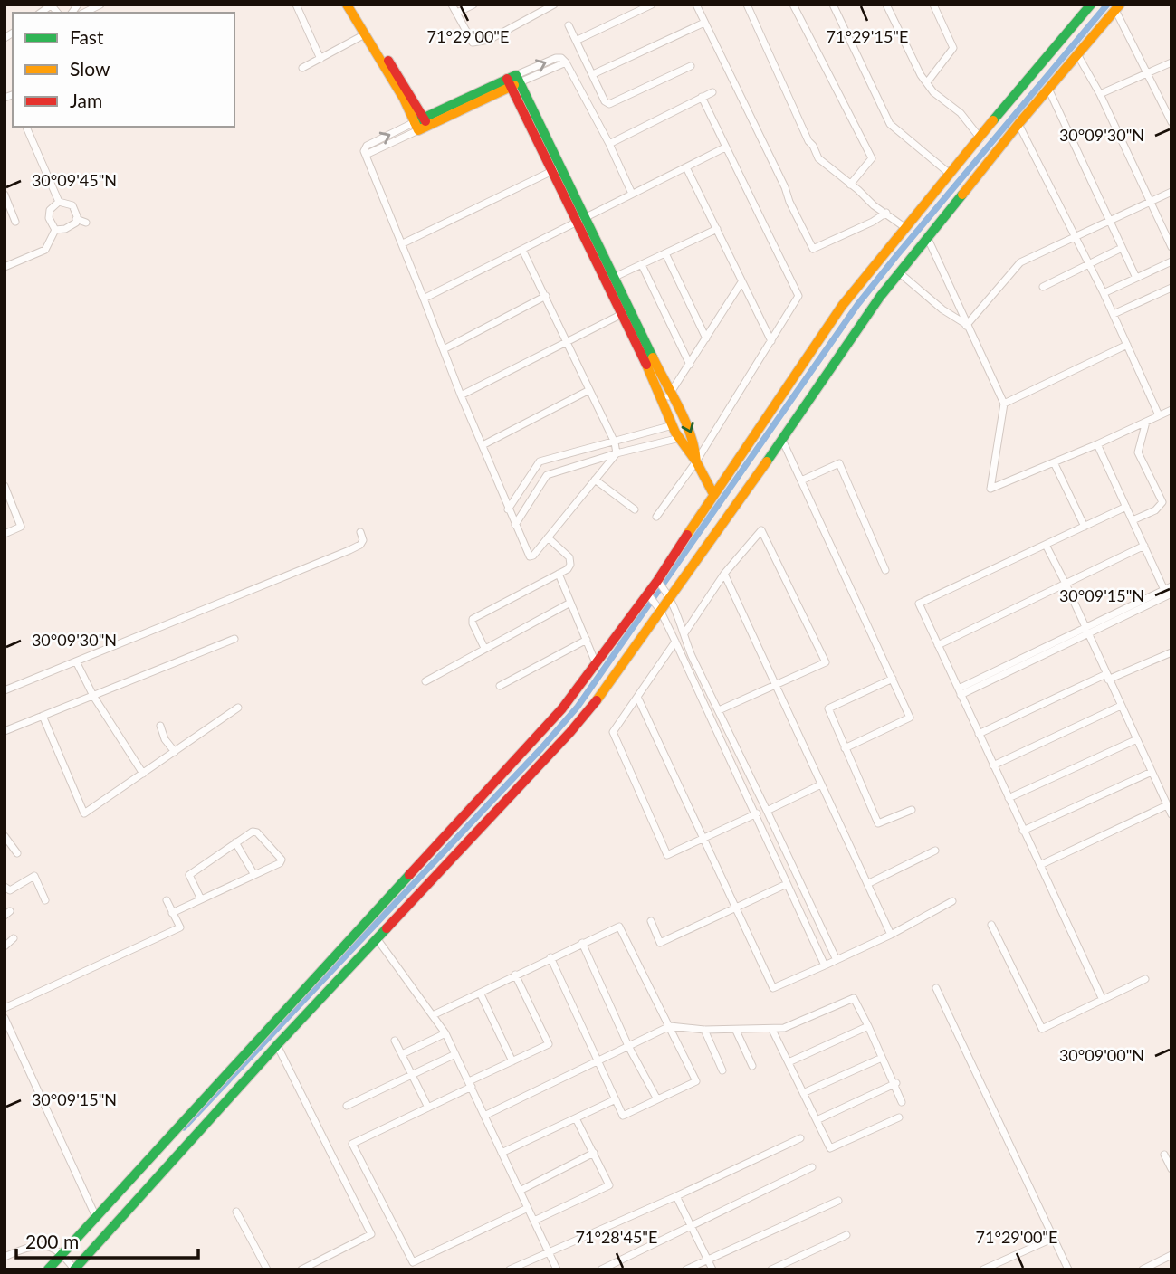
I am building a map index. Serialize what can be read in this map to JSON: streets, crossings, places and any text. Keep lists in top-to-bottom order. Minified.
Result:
{"legend":["Fast","Slow","Jam"],"scale_bar":"200 m","coordinates":["71°29'00\"E","71°29'15\"E","30°09'30\"N","30°09'45\"N","30°09'15\"N","30°09'00\"N","71°28'45\"E"]}
